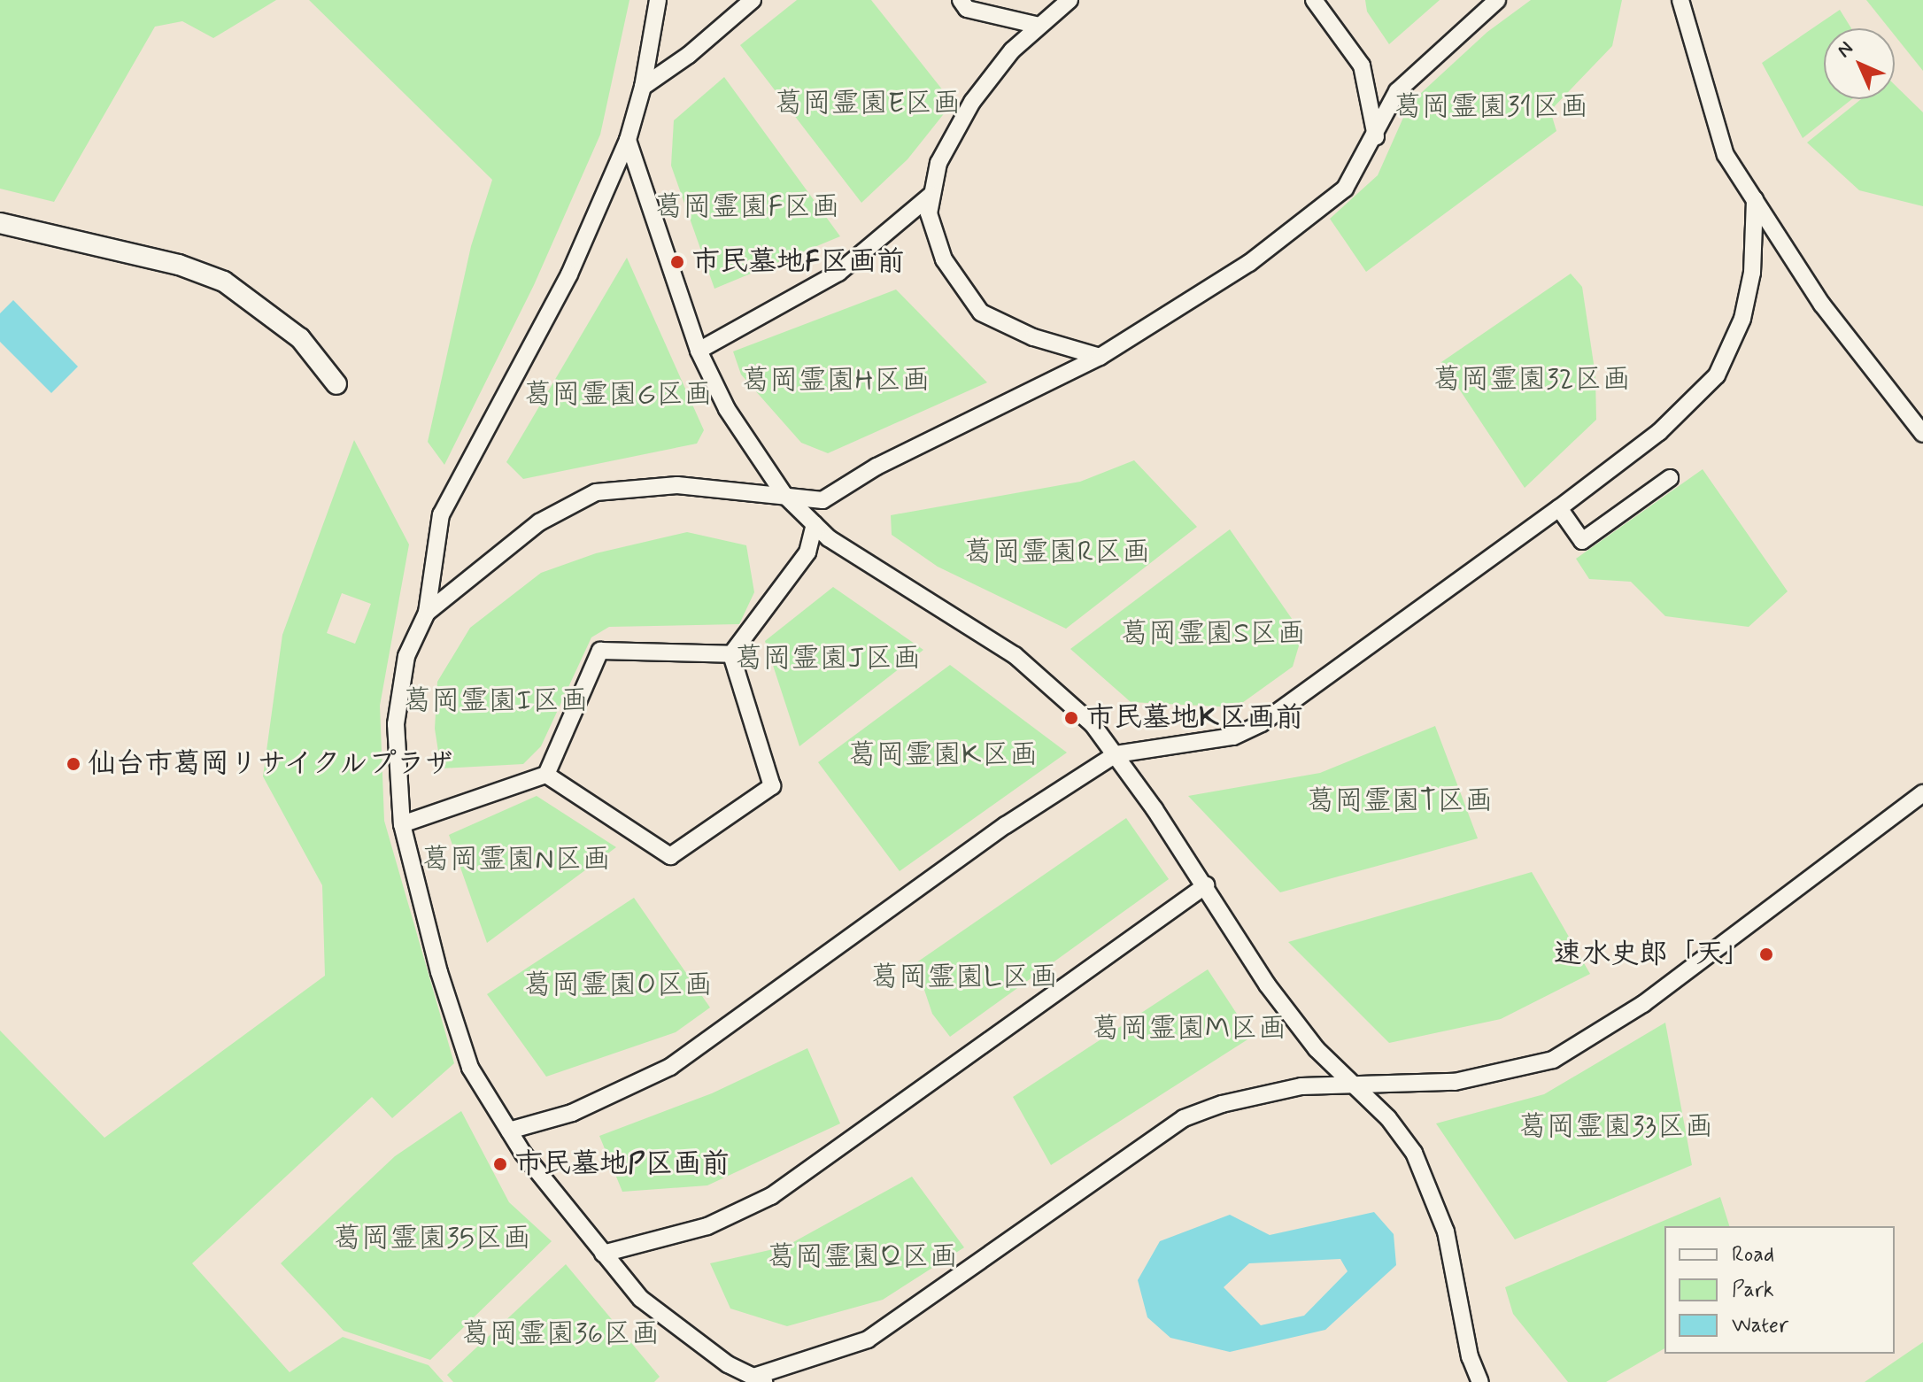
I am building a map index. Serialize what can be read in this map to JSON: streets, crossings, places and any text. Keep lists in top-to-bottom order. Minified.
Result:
{"parks":["葛岡霊園E区画","葛岡霊園31区画","葛岡霊園F区画","葛岡霊園32区画","葛岡霊園H区画","葛岡霊園G区画","葛岡霊園R区画","葛岡霊園S区画","葛岡霊園J区画","葛岡霊園I区画","葛岡霊園K区画","葛岡霊園T区画","葛岡霊園N区画","葛岡霊園L区画","葛岡霊園O区画","葛岡霊園M区画","葛岡霊園33区画","葛岡霊園35区画","葛岡霊園Q区画","葛岡霊園36区画"],"places":["市民墓地F区画前","市民墓地K区画前","仙台市葛岡リサイクルプラザ","速水史郎「天」","市民墓地P区画前"],"legend":["Road","Park","Water"],"north":"top left"}
